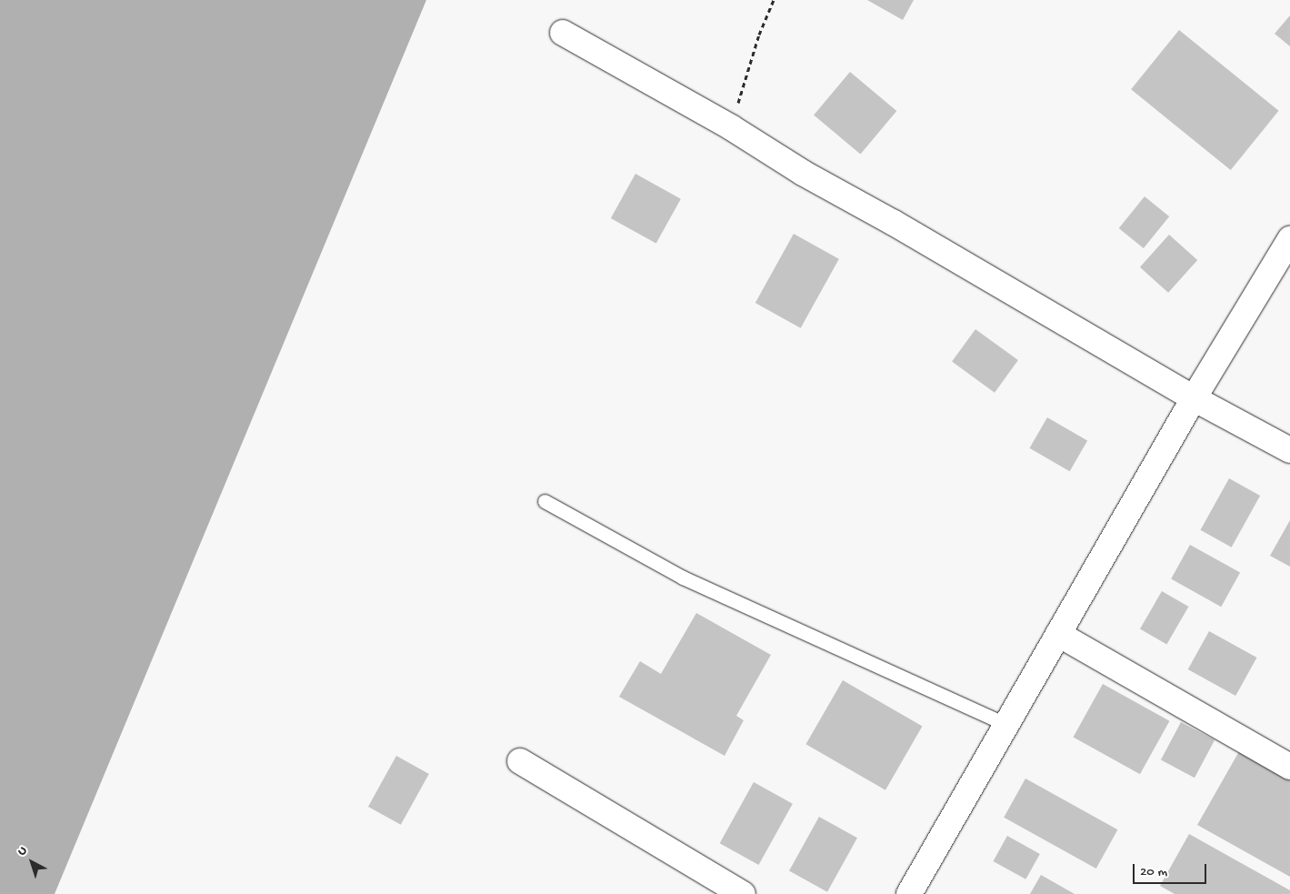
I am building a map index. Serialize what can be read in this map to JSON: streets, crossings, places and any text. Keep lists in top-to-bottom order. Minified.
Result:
{"scale_bar":"20 m","north":"top left"}
